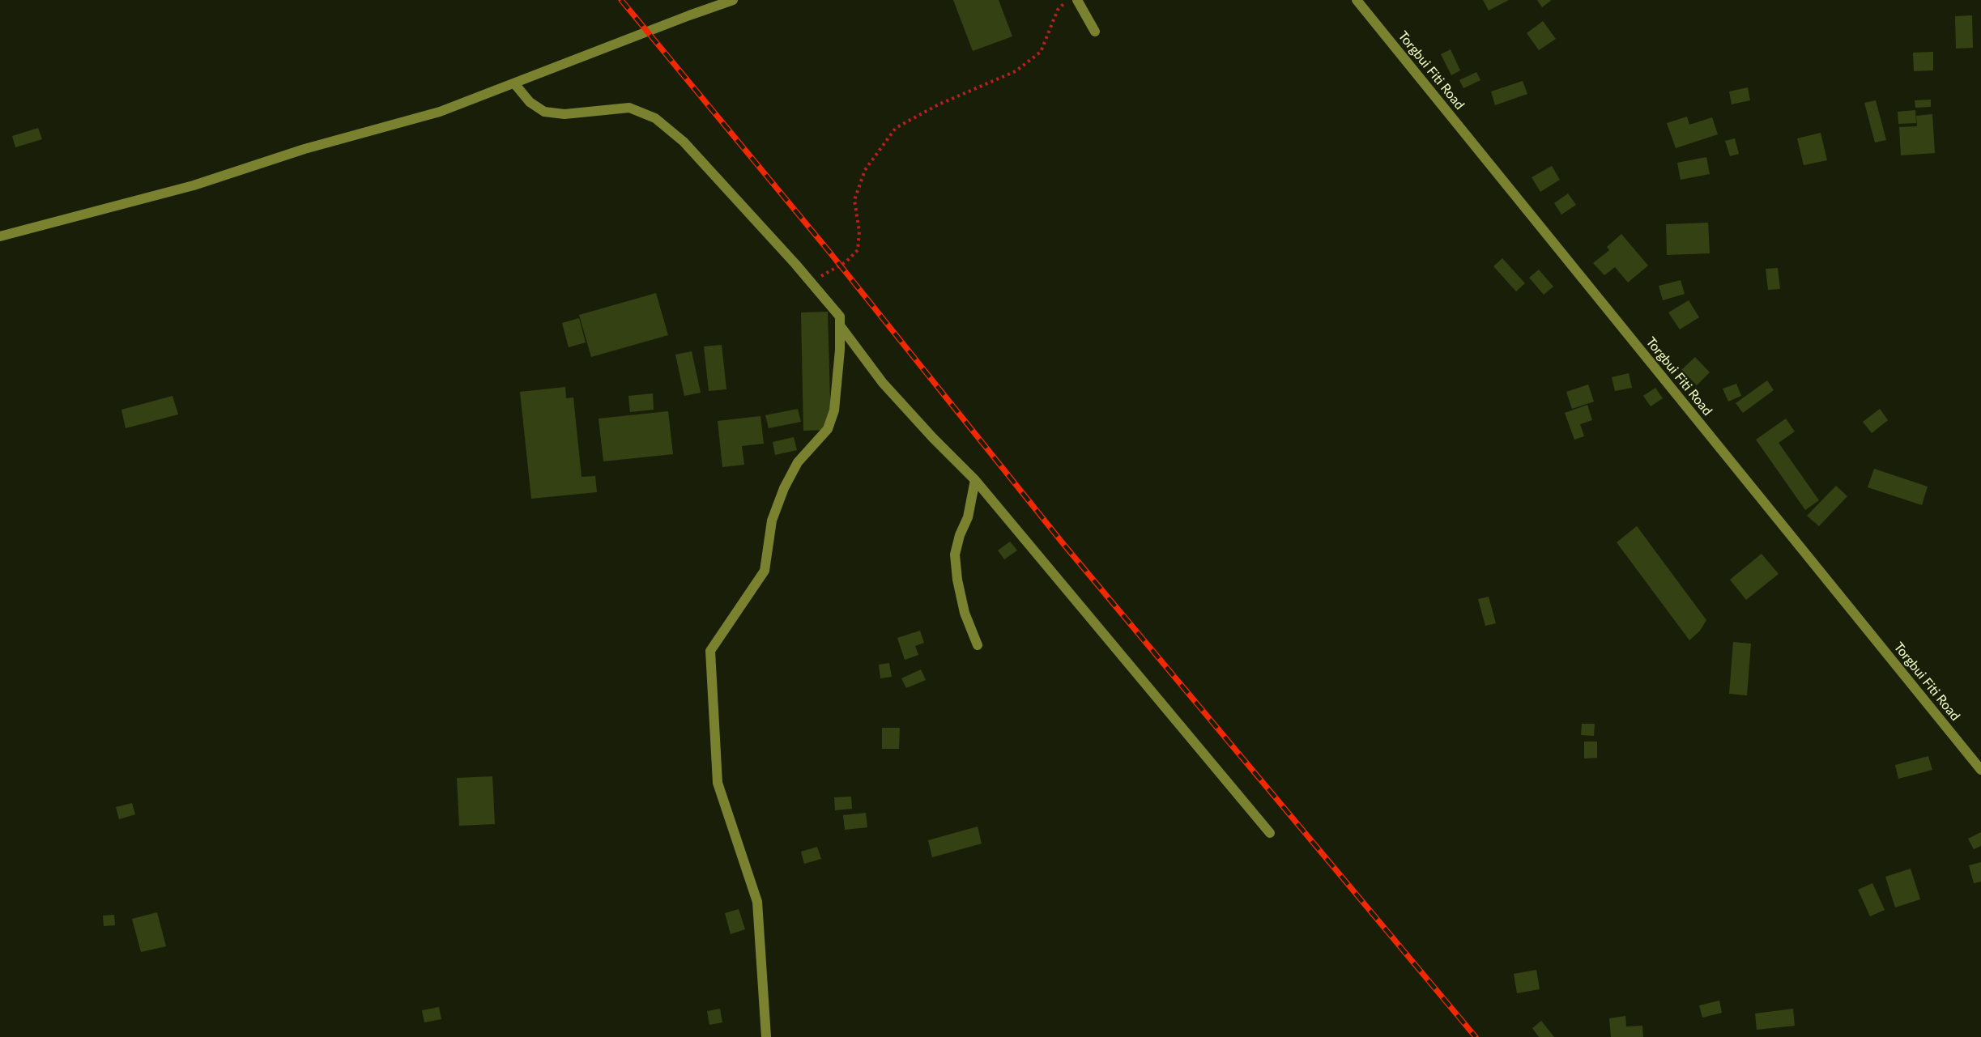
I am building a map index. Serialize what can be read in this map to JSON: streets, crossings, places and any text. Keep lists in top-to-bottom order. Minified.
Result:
{"streets":{"street":["Torgbui Fiti Road"]}}
